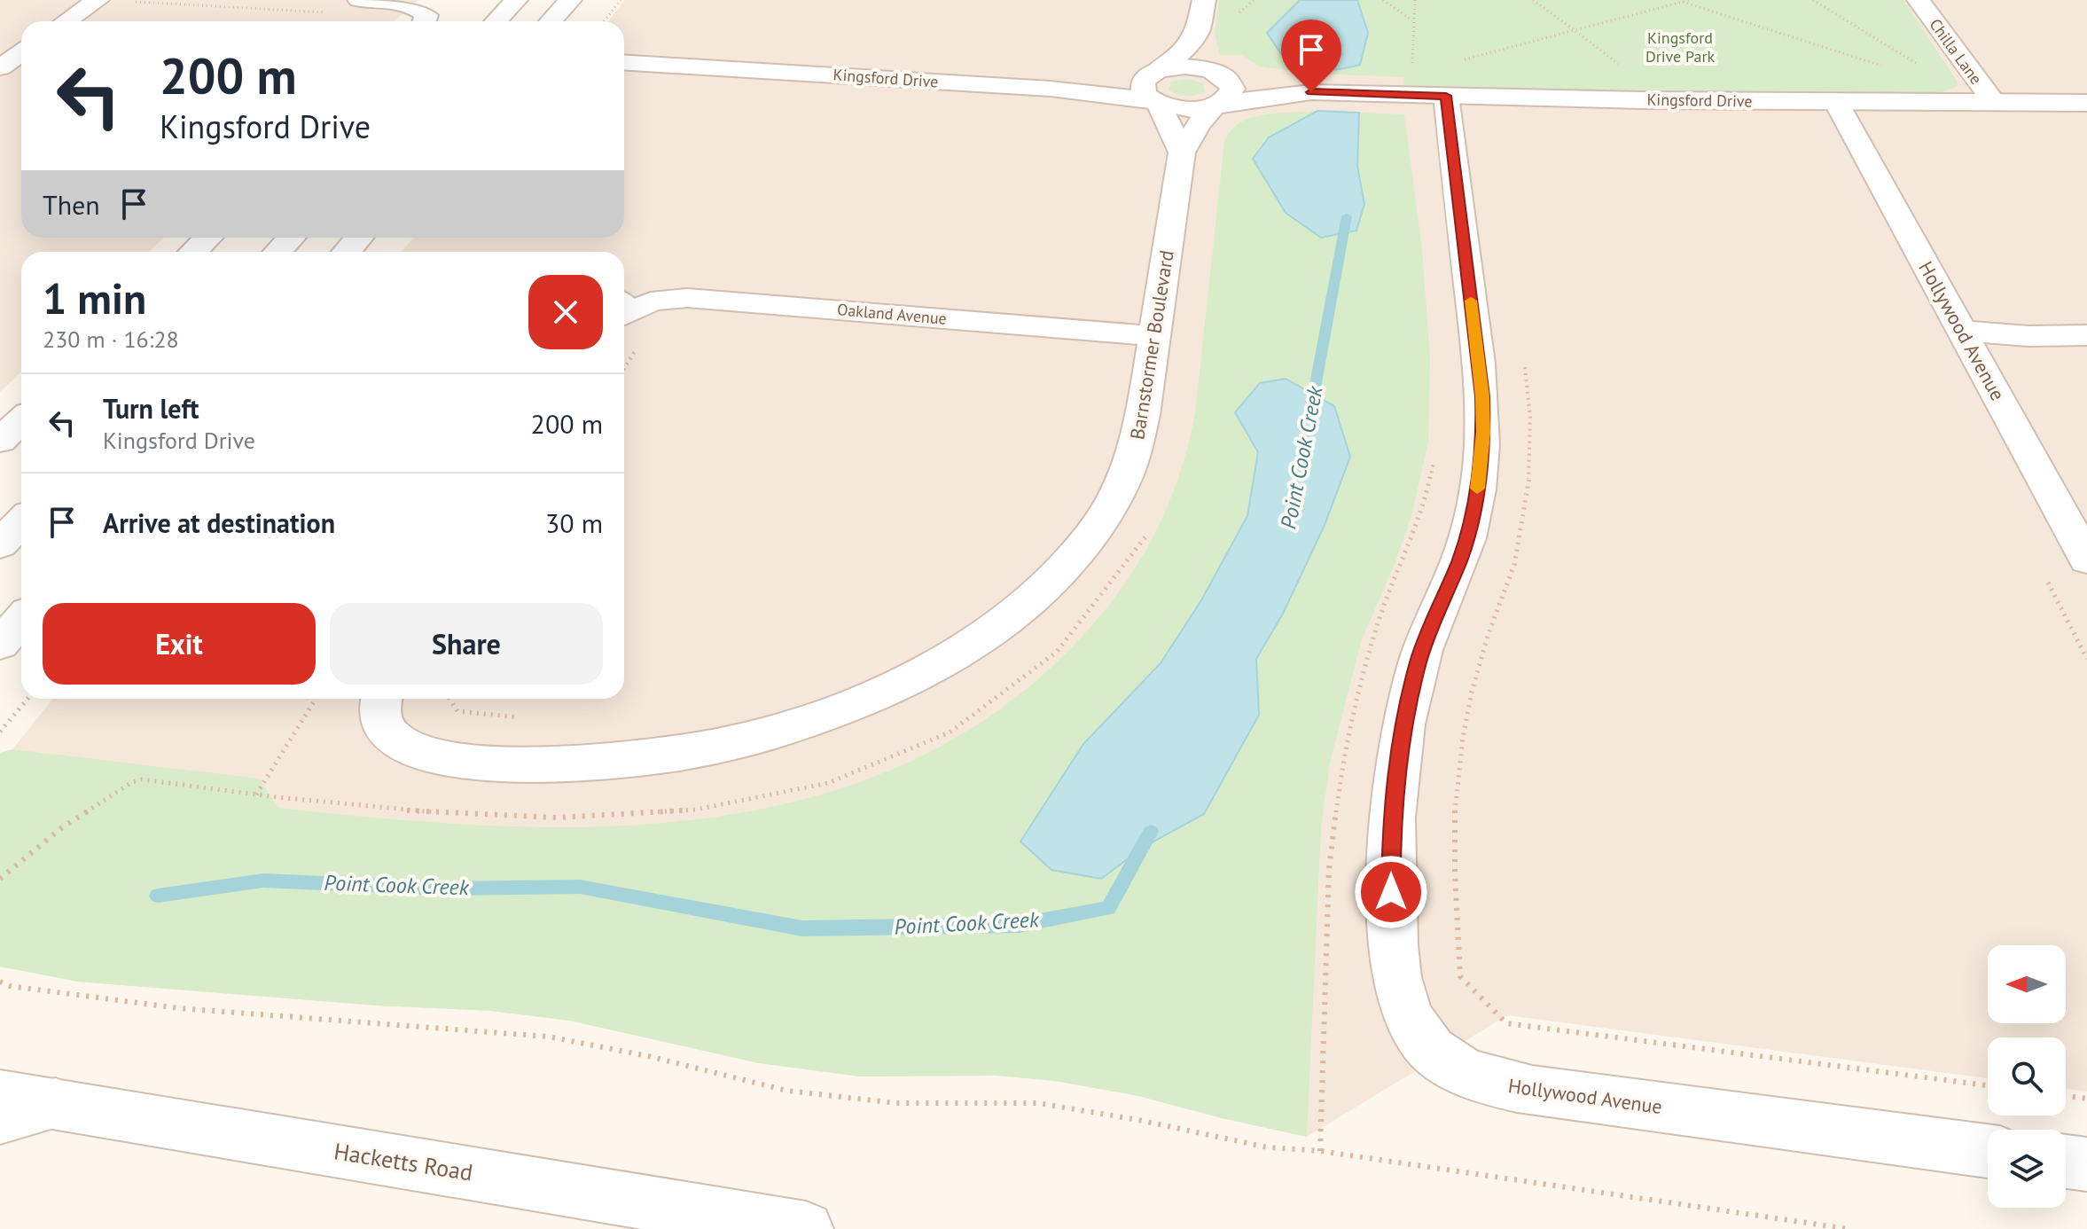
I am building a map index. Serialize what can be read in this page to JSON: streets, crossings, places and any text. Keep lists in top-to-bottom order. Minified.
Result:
{"streets":{"street":["Chilla Lane","Kingsford Drive","Oakland Avenue","Hollywood Avenue","Barnstormer Boulevard","Hacketts Road"]},"crossings":[["Chilla Lane","Kingsford Drive"],["Kingsford Drive","Hollywood Avenue"],["Kingsford Drive","Barnstormer Boulevard"],["Oakland Avenue","Barnstormer Boulevard"]],"water":["Point Cook Creek"],"parks":["Kingsford Drive Park"],"north":"left","page":{"turn":["200 m","Kingsford Drive"],"then":"Then","heading":["1 min","230 m · 16:28"],"list":[{"name":"Turn left","note":"Kingsford Drive","value":"200 m"},{"name":"Arrive at destination","value":"30 m"}],"buttons":["Exit","Share"]}}
